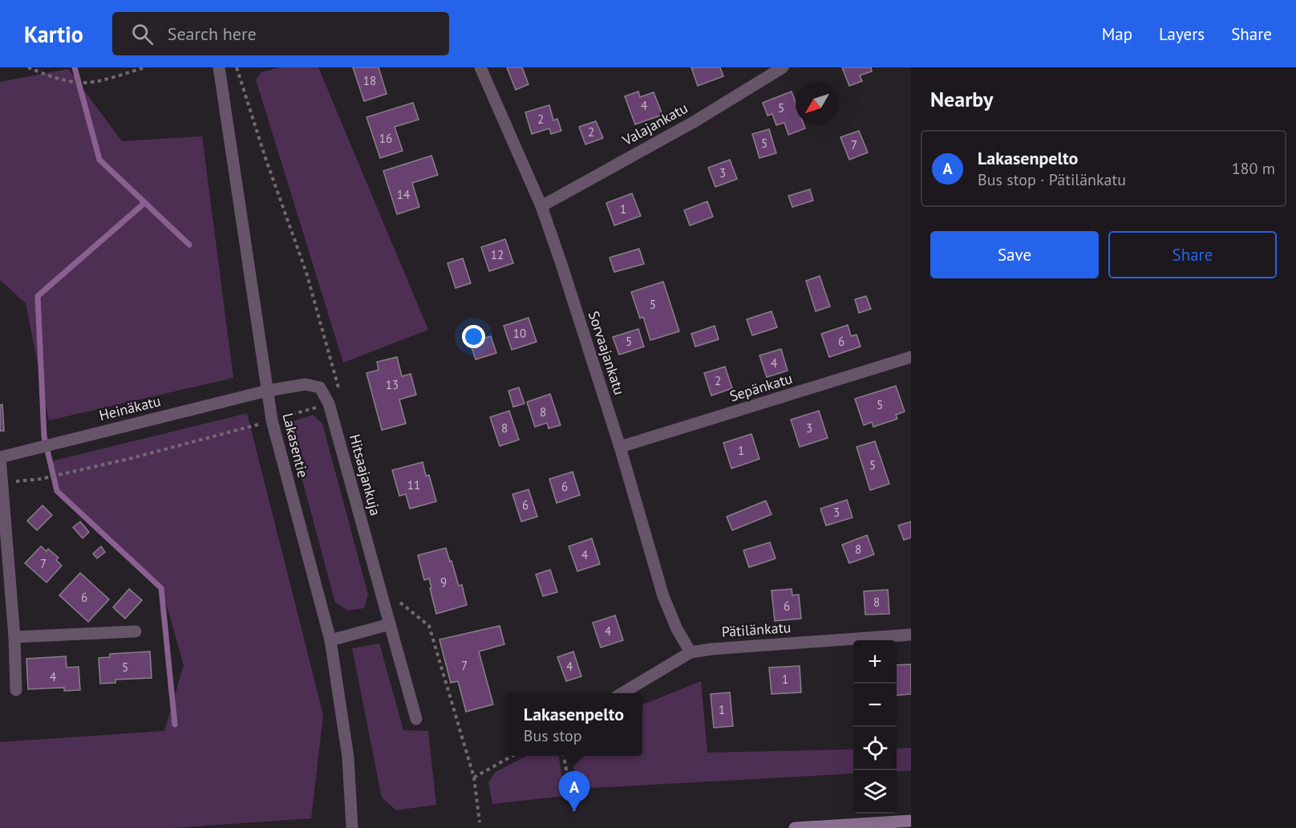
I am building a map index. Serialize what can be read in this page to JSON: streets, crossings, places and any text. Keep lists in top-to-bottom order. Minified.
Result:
{"streets":{"street":["Valajankatu","Sorvaajankatu","Sepänkatu","Heinäkatu","Lakasentie","Hitsaajankuja","Pätilänkatu"]},"crossings":[["Valajankatu","Sorvaajankatu"],["Sorvaajankatu","Sepänkatu"],["Sorvaajankatu","Pätilänkatu"],["Heinäkatu","Lakasentie"],["Heinäkatu","Hitsaajankuja"],["Lakasentie","Hitsaajankuja"]],"house_numbers":["18","4","5","2","2","16","5","7","3","14","1","12","5","10","5","6","4","2","13","5","8","8","3","1","5","11","6","6","3","8","4","7","9","6","8","6","4","7","4","5","4","1","1"],"north":"bottom left","page":{"header":"Kartio","search":"Search here","nav":["Map","Layers","Share"],"heading":"Nearby","list":[{"mark":"A","name":"Lakasenpelto","note":"Bus stop · Pätilänkatu","value":"180 m"}],"buttons":["Save","Share"],"map_buttons":["+","−"],"popup":["Lakasenpelto","Bus stop"],"pins":"A"}}
